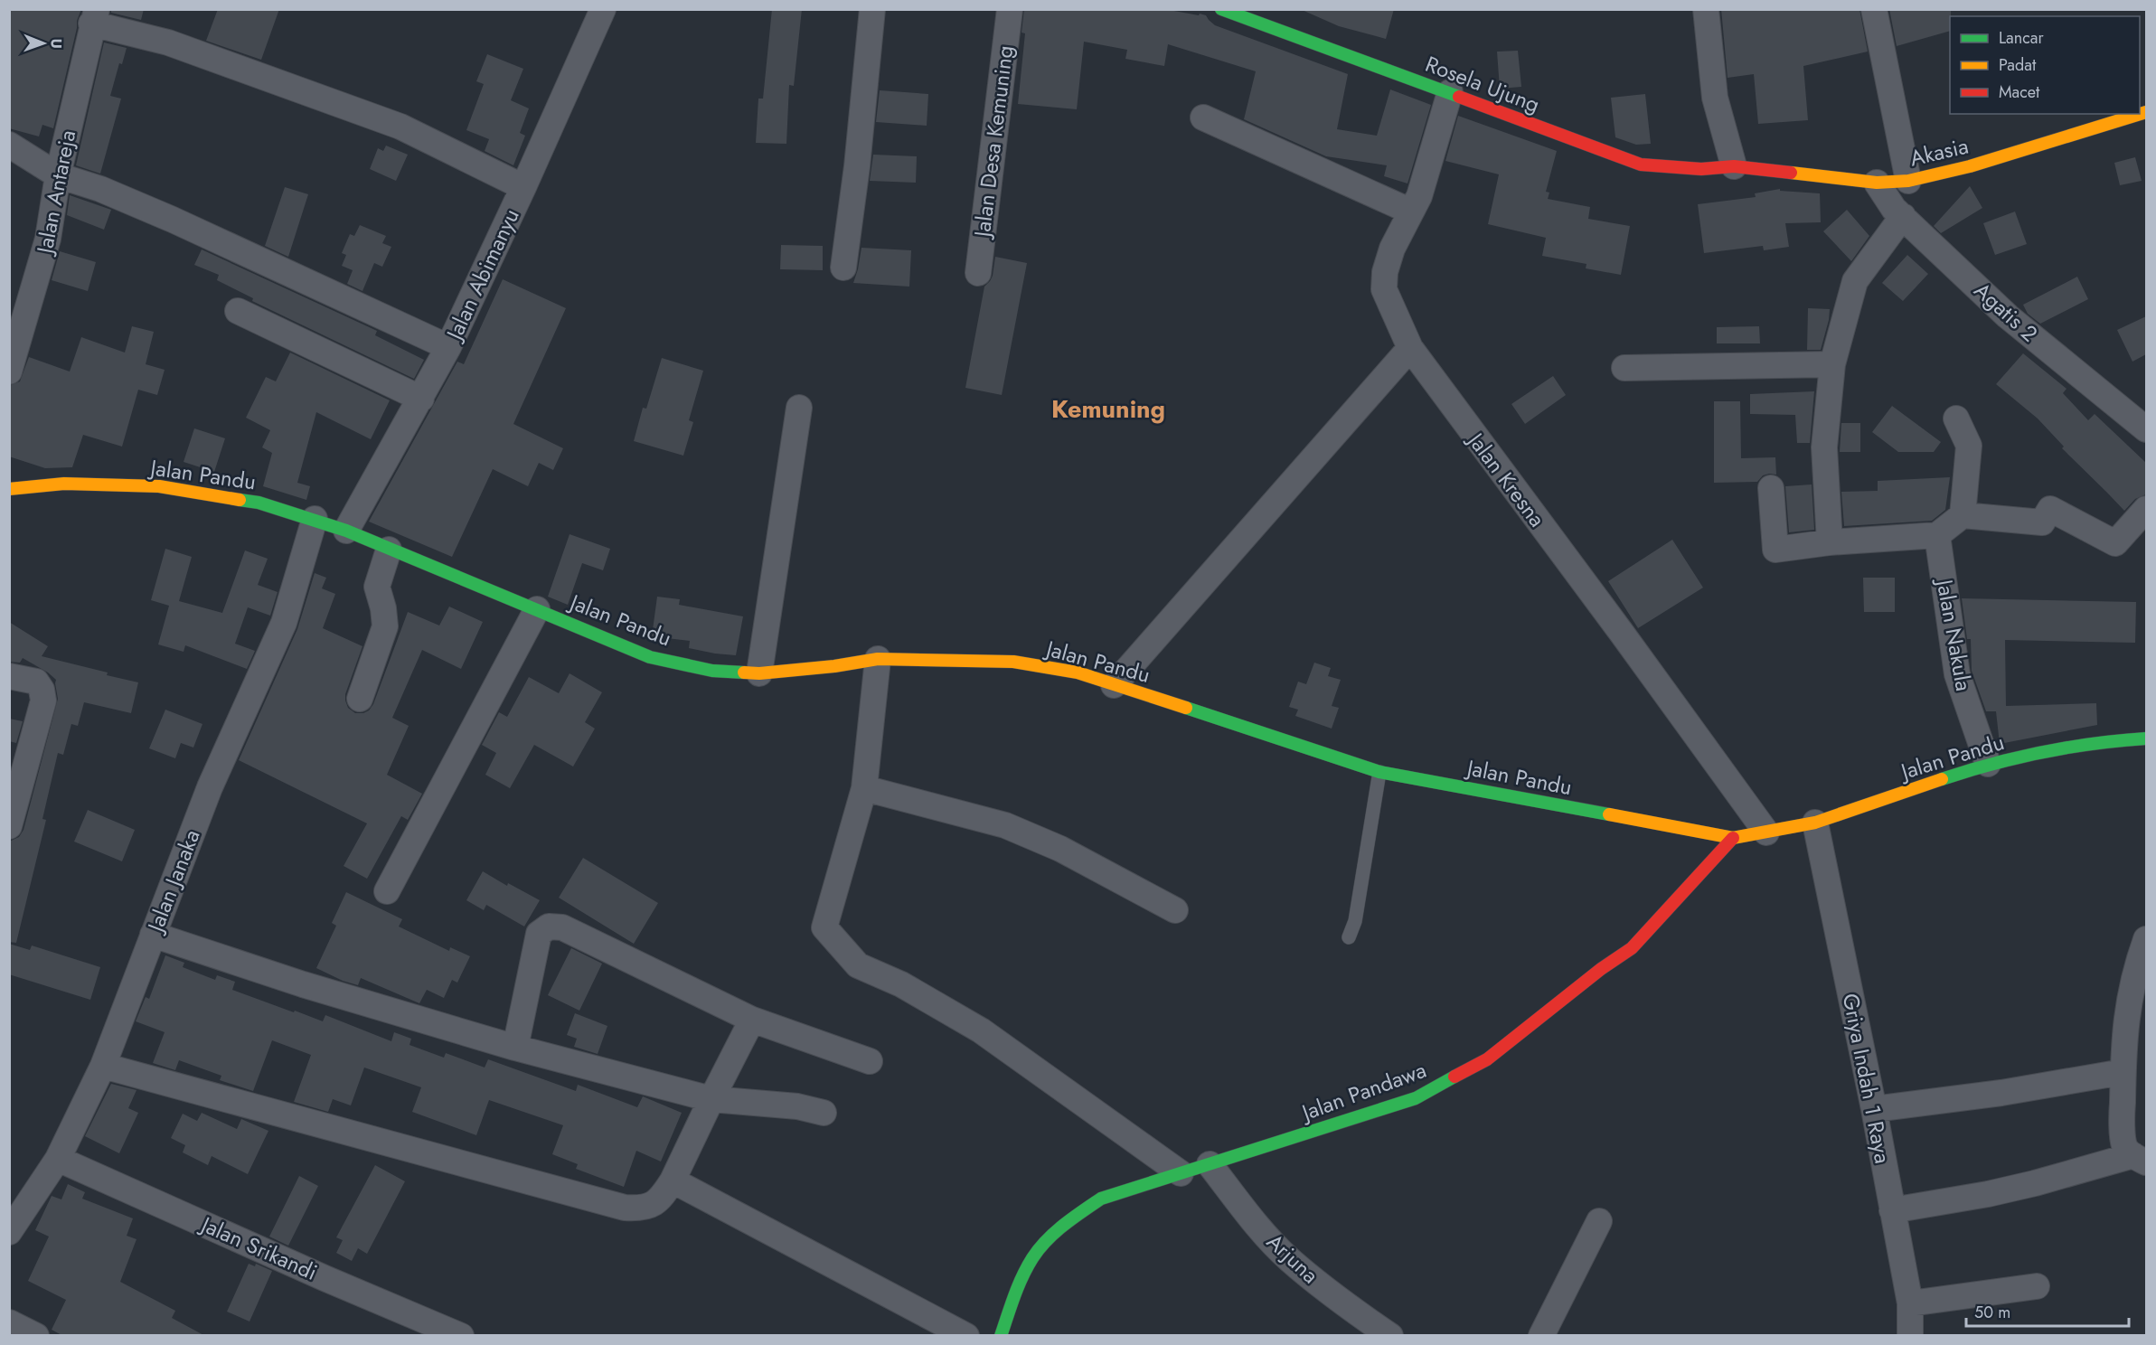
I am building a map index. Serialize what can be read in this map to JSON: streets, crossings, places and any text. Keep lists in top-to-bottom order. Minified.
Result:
{"streets":{"street":["Rosela Ujung","Jalan Desa Kemuning","Akasia","Jalan Antareja","Jalan Abimanyu","Agatis 2","Jalan Pandu","Jalan Kresna","Jalan Nakula","Jalan Janaka","Griya Indah 1 Raya","Jalan Pandawa","Jalan Srikandi","Arjuna"]},"crossings":[["Rosela Ujung","Akasia"],["Rosela Ujung","Jalan Kresna"],["Akasia","Agatis 2"],["Jalan Abimanyu","Jalan Pandu"],["Jalan Pandu","Jalan Kresna"],["Jalan Pandu","Jalan Nakula"],["Jalan Pandu","Jalan Janaka"],["Jalan Pandu","Griya Indah 1 Raya"],["Jalan Pandu","Jalan Pandawa"],["Jalan Janaka","Jalan Srikandi"],["Jalan Pandawa","Arjuna"]],"districts":["Kemuning"],"legend":["Lancar","Padat","Macet"],"scale_bar":"50 m","north":"right"}
